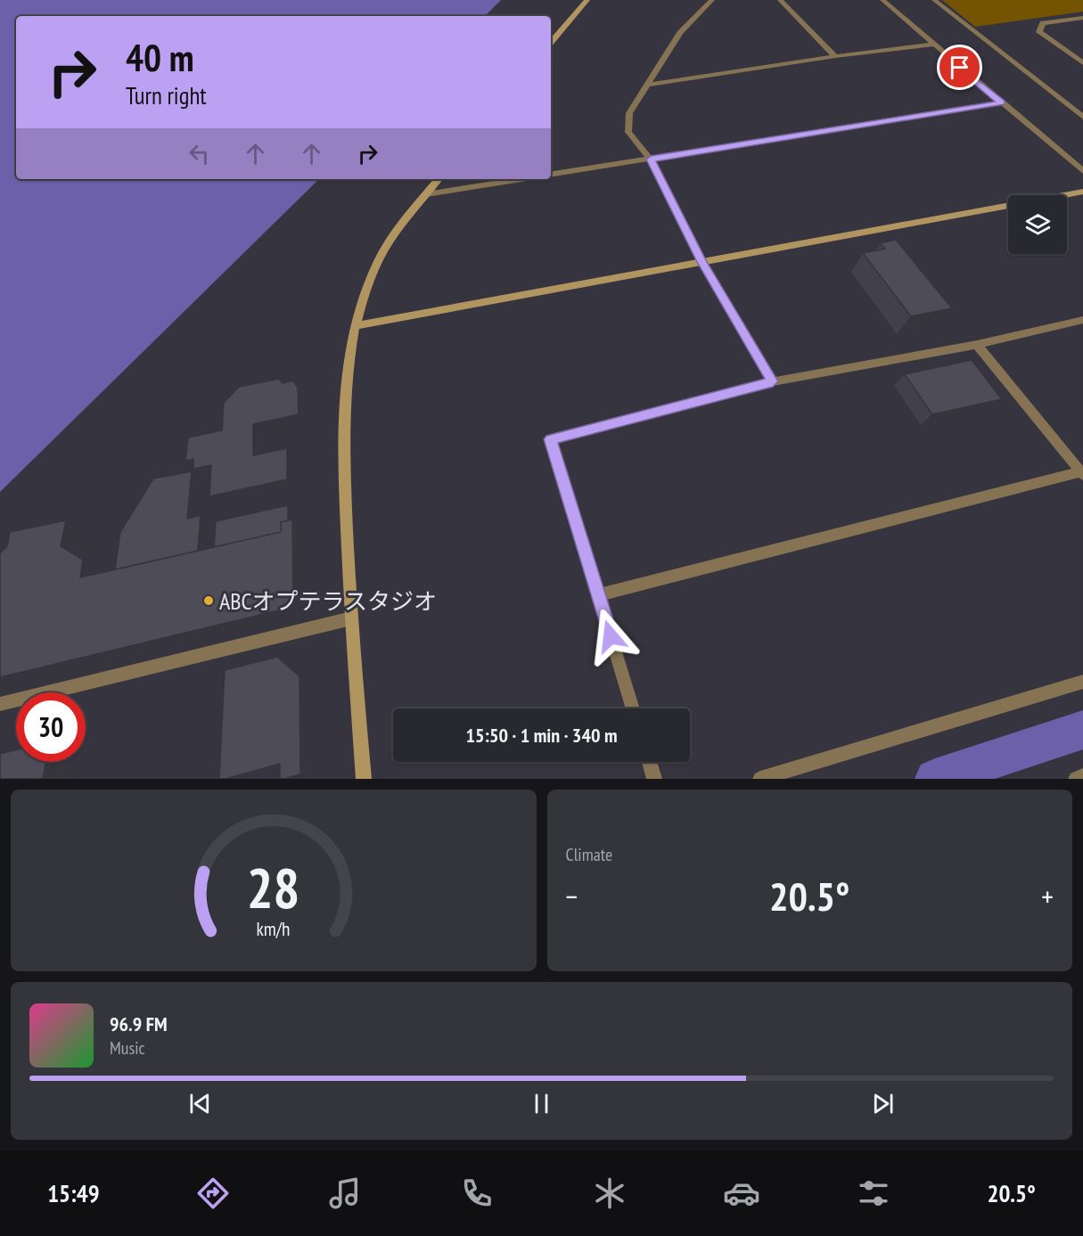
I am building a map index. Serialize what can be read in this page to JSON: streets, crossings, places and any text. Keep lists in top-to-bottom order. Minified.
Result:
{"places":["ABCオプテラスタジオ"],"page":{"turn":["40 m","Turn right"],"limit":"30","trip":"15:50 · 1 min · 340 m","tile":"Climate","heat":["−","20.5°","+"],"song":["96.9 FM","Music"],"tabs":["15:49","20.5°"],"gauge":["28","km/h"]}}
